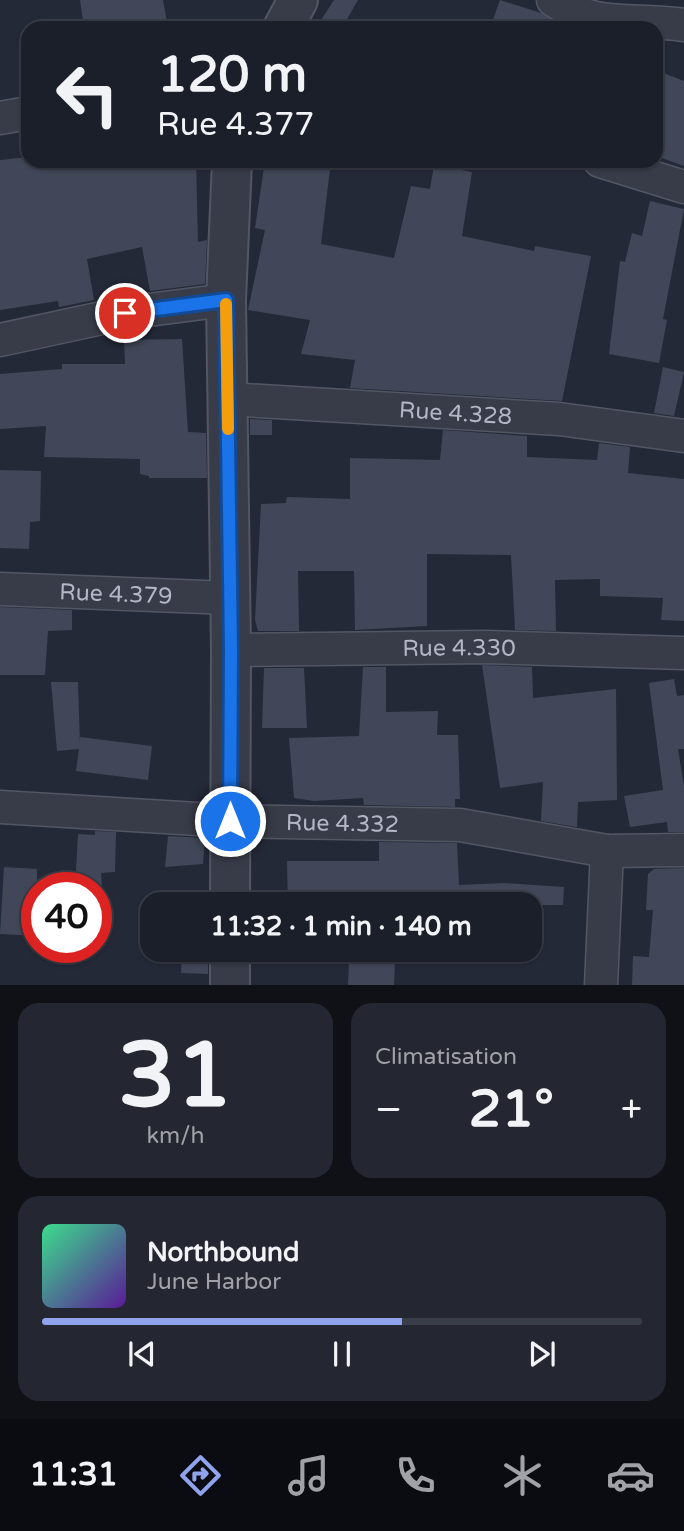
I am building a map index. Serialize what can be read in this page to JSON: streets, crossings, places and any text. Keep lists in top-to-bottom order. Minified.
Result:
{"streets":{"street":["Rue 4.328","Rue 4.379","Rue 4.330","Rue 4.332"]},"page":{"turn":["120 m","Rue 4.377"],"limit":"40","trip":"11:32 · 1 min · 140 m","tile":[["31","km/h"],"Climatisation"],"heat":["−","21°","+"],"song":["Northbound","June Harbor"],"tabs":"11:31"}}
